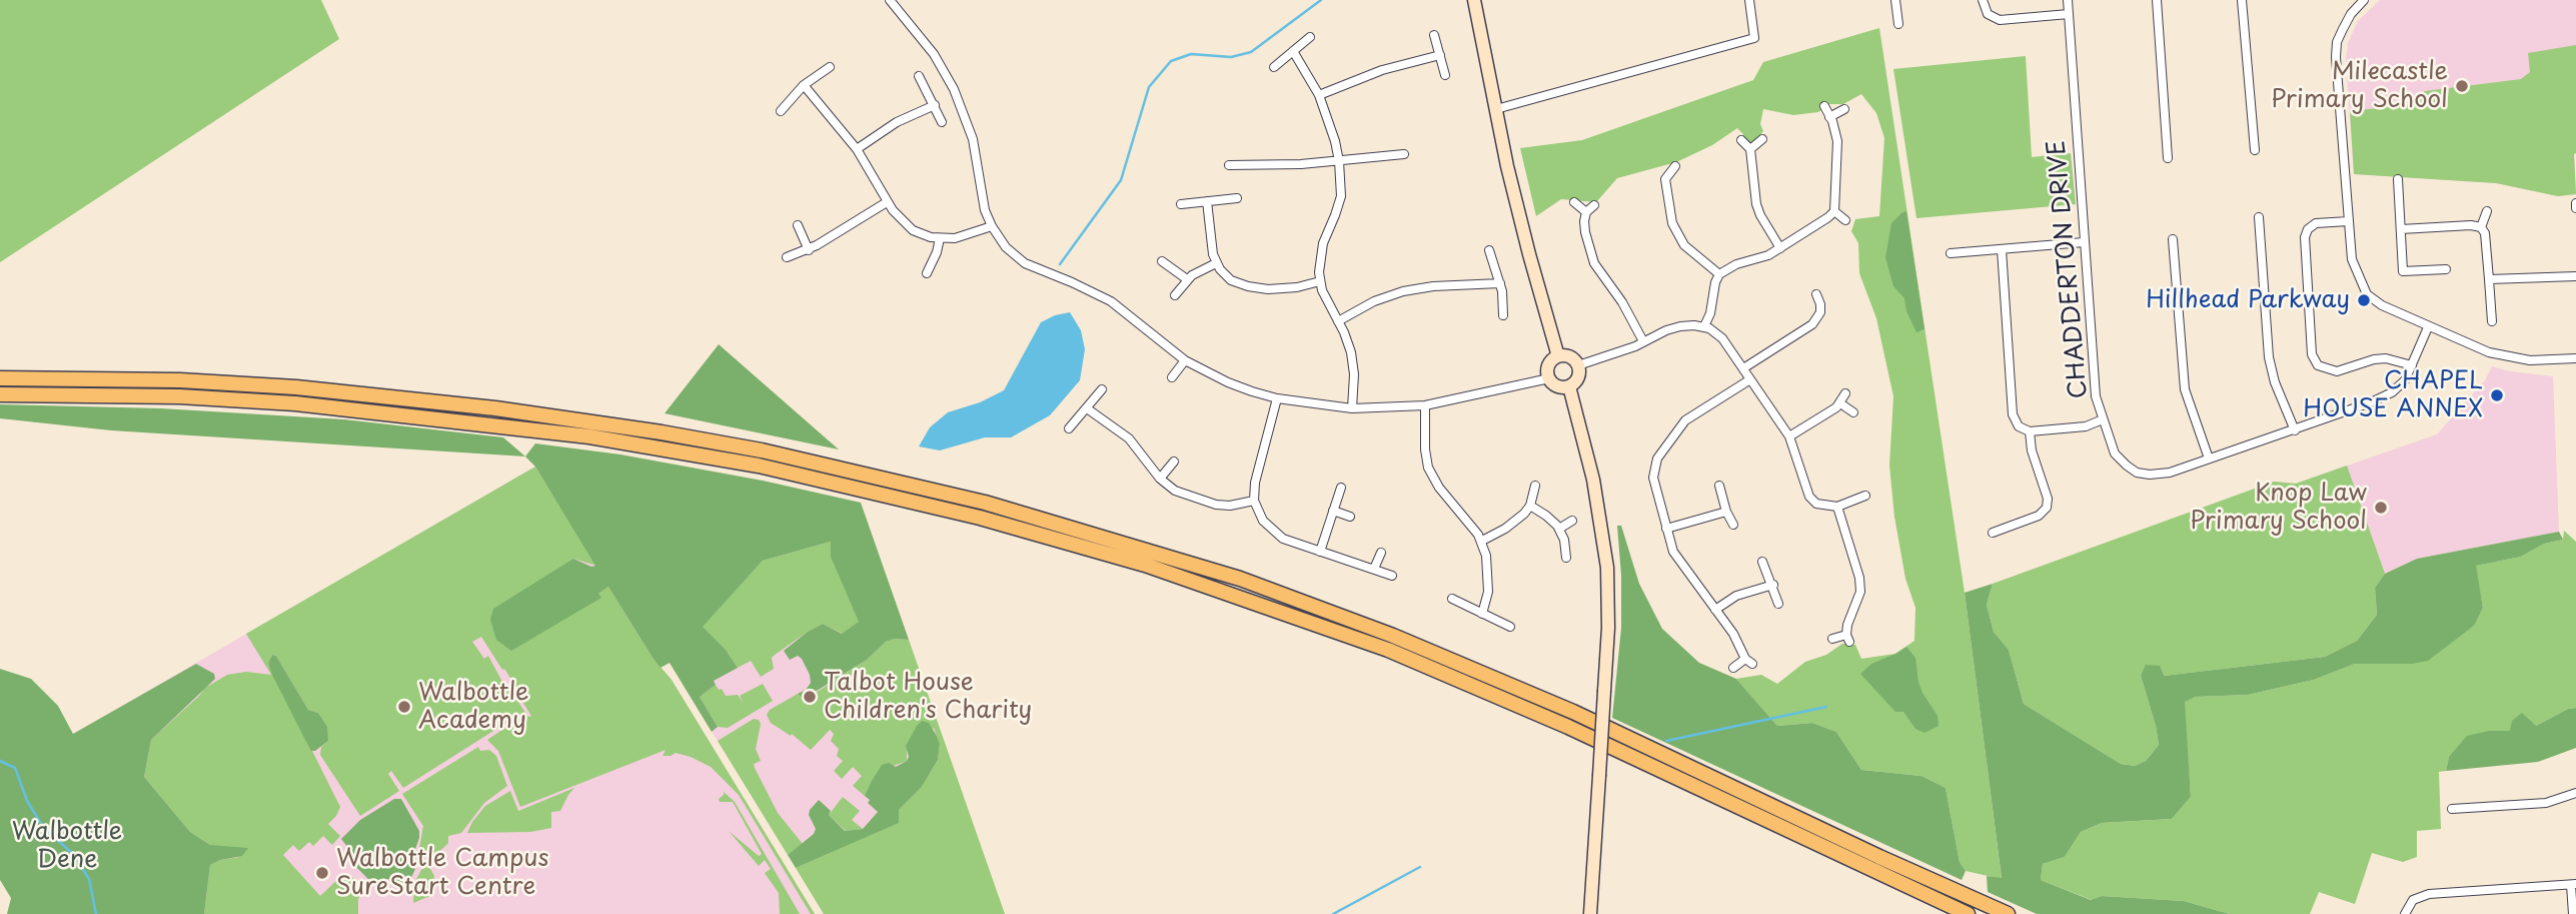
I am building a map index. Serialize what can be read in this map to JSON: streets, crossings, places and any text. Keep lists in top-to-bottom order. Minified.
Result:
{"streets":{"street":["CHADDERTON DRIVE"]},"parks":["Walbottle Dene"],"places":["Milecastle Primary School","Hillhead Parkway","CHAPEL HOUSE ANNEX","Knop Law Primary School","Talbot House Children's Charity","Walbottle Academy","Walbottle Campus SureStart Centre"]}
